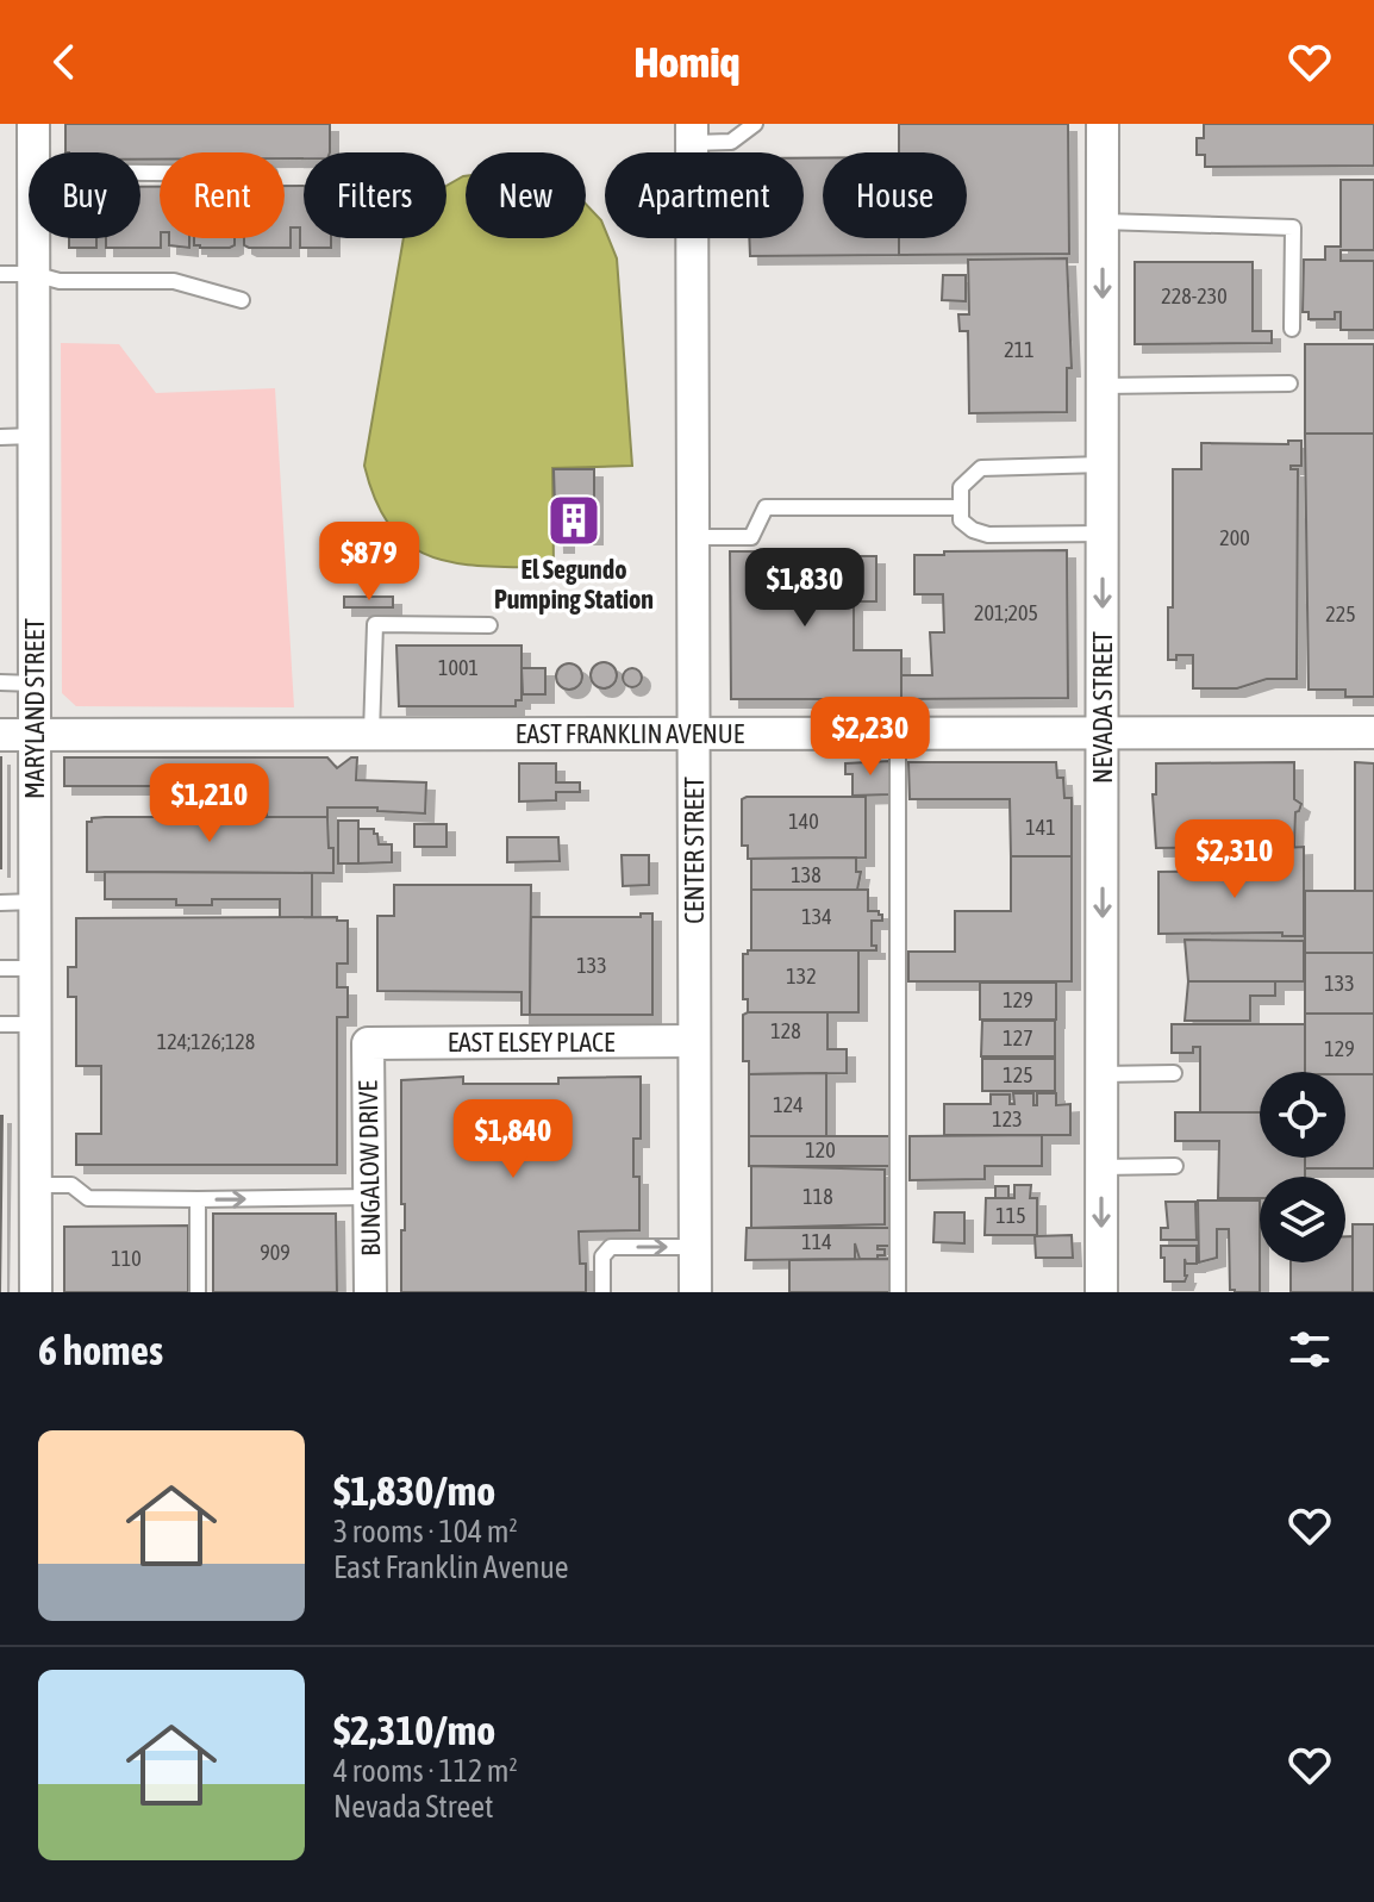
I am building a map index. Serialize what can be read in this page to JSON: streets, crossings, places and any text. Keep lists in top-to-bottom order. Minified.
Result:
{"streets":{"street":["NEVADA STREET","MARYLAND STREET","EAST FRANKLIN AVENUE","CENTER STREET","EAST ELSEY PLACE","BUNGALOW DRIVE"]},"crossings":[["NEVADA STREET","EAST FRANKLIN AVENUE"],["MARYLAND STREET","EAST FRANKLIN AVENUE"],["EAST FRANKLIN AVENUE","CENTER STREET"],["CENTER STREET","EAST ELSEY PLACE"],["EAST ELSEY PLACE","BUNGALOW DRIVE"]],"one_way":["NEVADA STREET"],"places":{"building":["El Segundo Pumping Station"]},"house_numbers":["228-230","211","200","201;205","225","1001","140","141","138","134","133","132","133","129","128","127","124;126;128","129","125","124","123","120","118","115","114","909","110"],"page":{"header":"Homiq","chip":["Buy","Rent","Filters","New","Apartment","House"],"price":["$879","$1,830","$2,230","$1,210","$2,310","$1,840"],"heading":"6 homes","list":[{"name":"$1,830/mo","note":"3 rooms · 104 m² · East Franklin Avenue"},{"name":"$2,310/mo","note":"4 rooms · 112 m² · Nevada Street"}]}}
